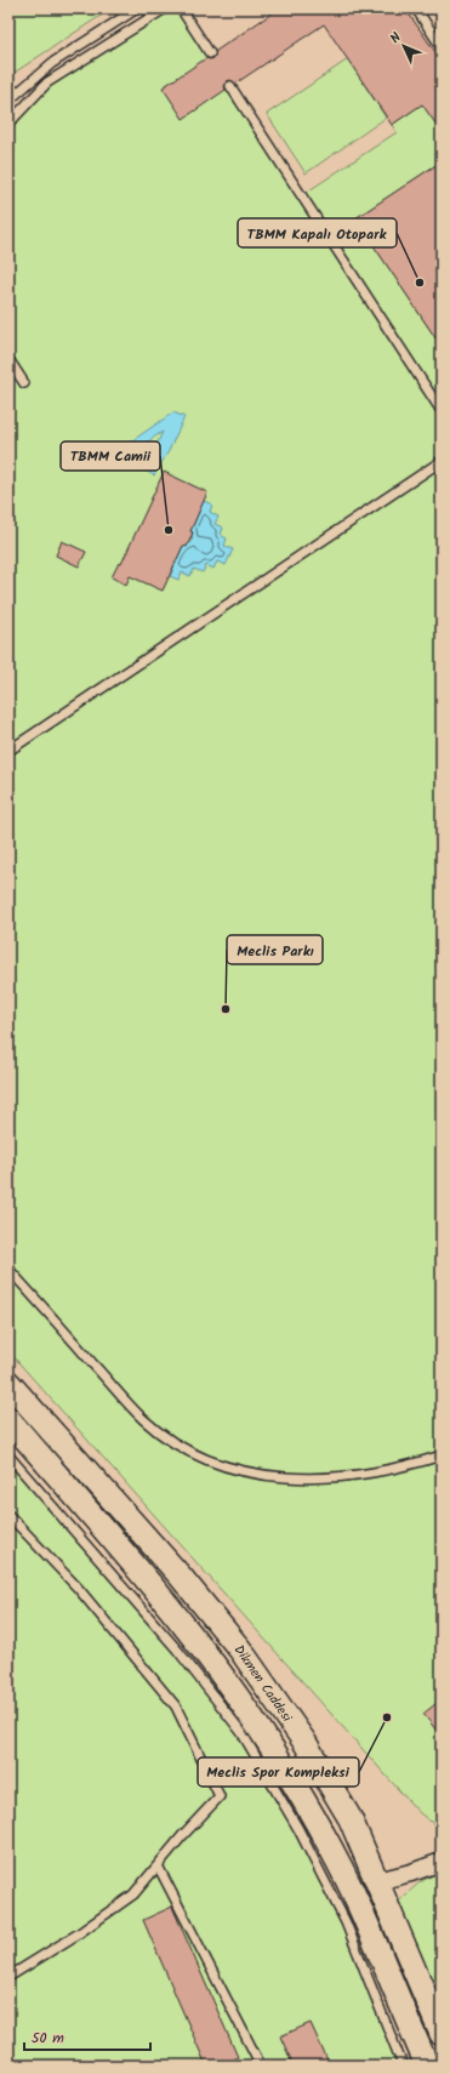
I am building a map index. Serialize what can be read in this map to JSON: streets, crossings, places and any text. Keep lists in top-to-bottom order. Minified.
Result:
{"streets":{"main road":["Dikmen Caddesi"]},"places":["TBMM Kapalı Otopark","TBMM Camii","Meclis Parkı","Meclis Spor Kompleksi"],"scale_bar":"50 m","north":"top left"}
